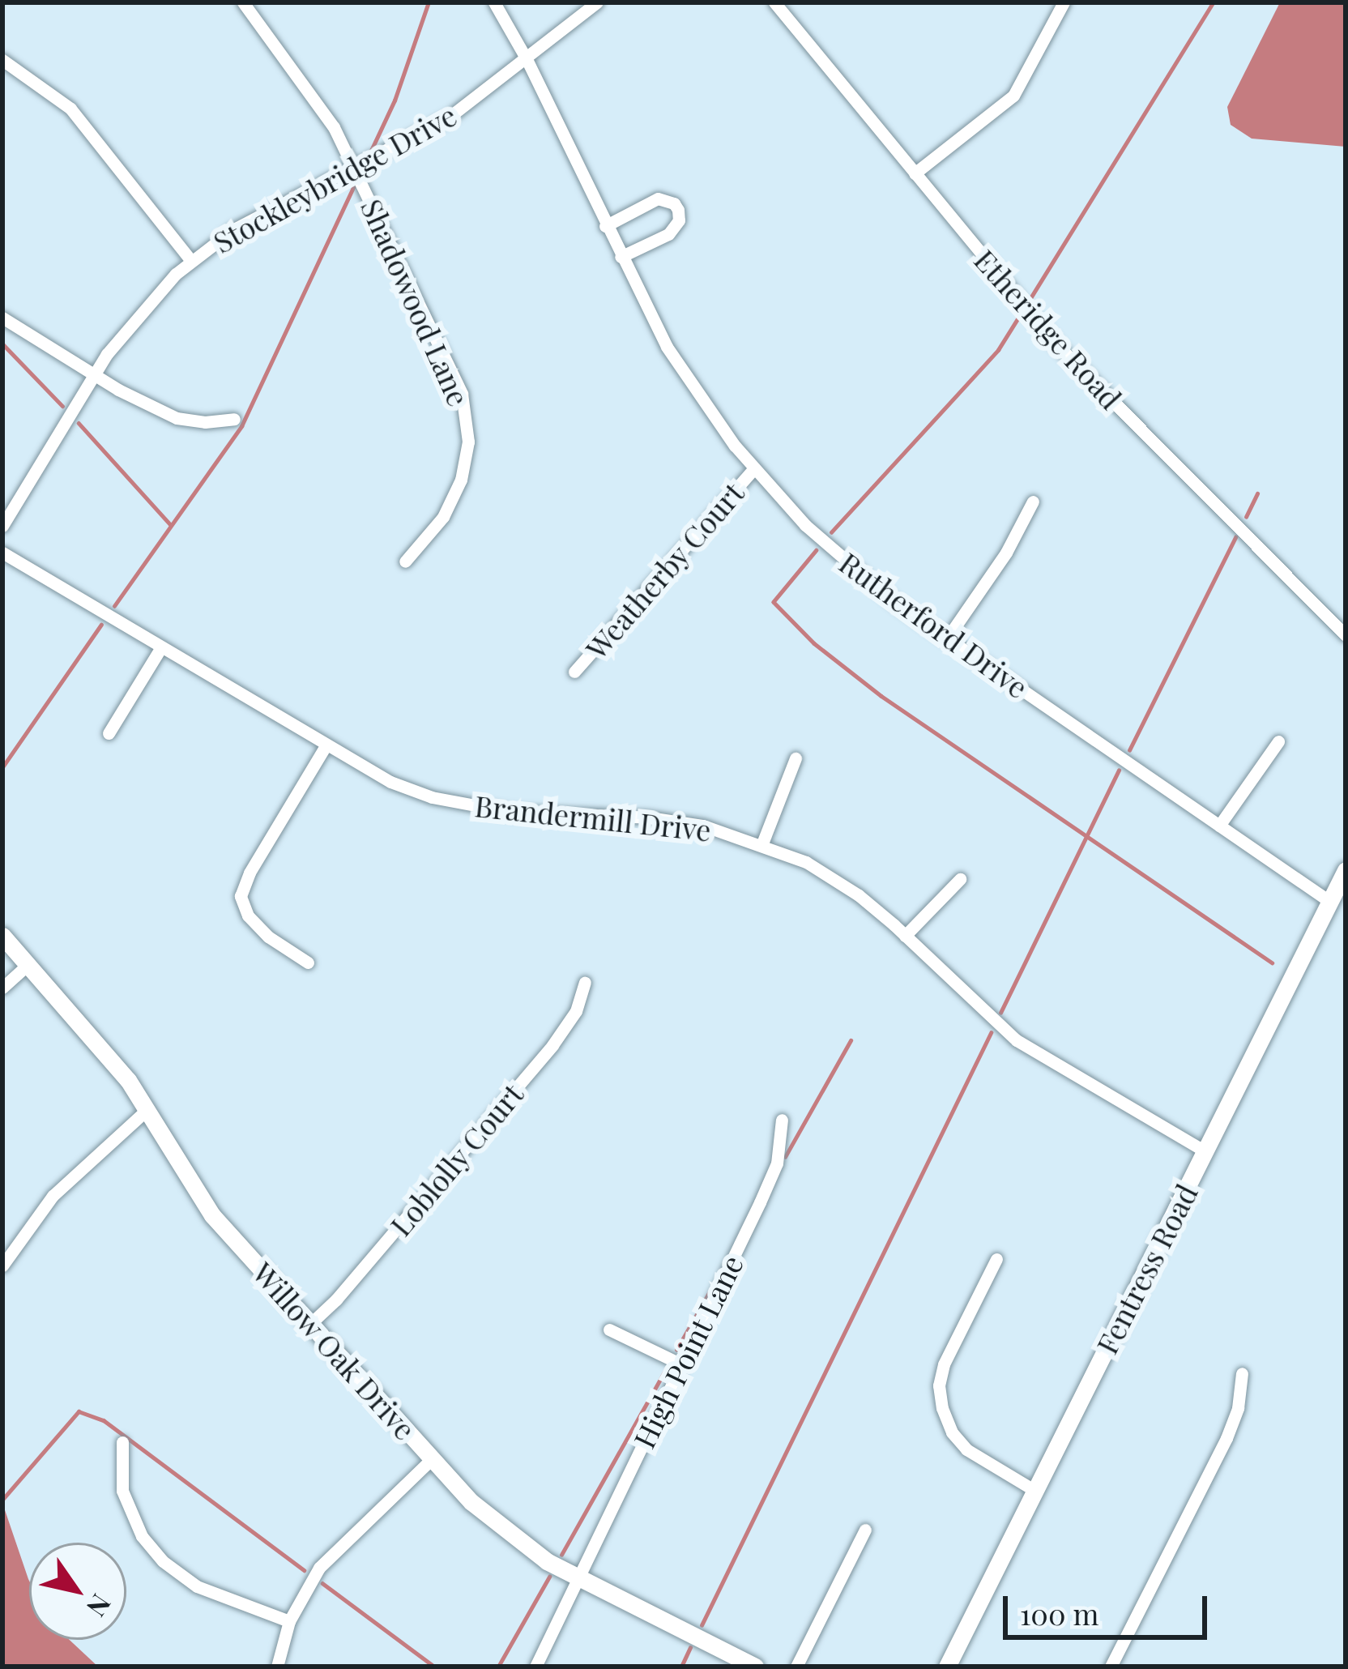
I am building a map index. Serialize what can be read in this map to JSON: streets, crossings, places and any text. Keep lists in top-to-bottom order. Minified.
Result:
{"streets":{"street":["Stockleybridge Drive","Shadowood Lane","Etheridge Road","Weatherby Court","Rutherford Drive","Brandermill Drive","Loblolly Court","Fentress Road","Willow Oak Drive","High Point Lane"]},"crossings":[["Stockleybridge Drive","Shadowood Lane"],["Stockleybridge Drive","Rutherford Drive"],["Weatherby Court","Rutherford Drive"],["Rutherford Drive","Fentress Road"],["Brandermill Drive","Fentress Road"],["Loblolly Court","Willow Oak Drive"],["Willow Oak Drive","High Point Lane"]],"scale_bar":"100 m","north":"bottom right"}
